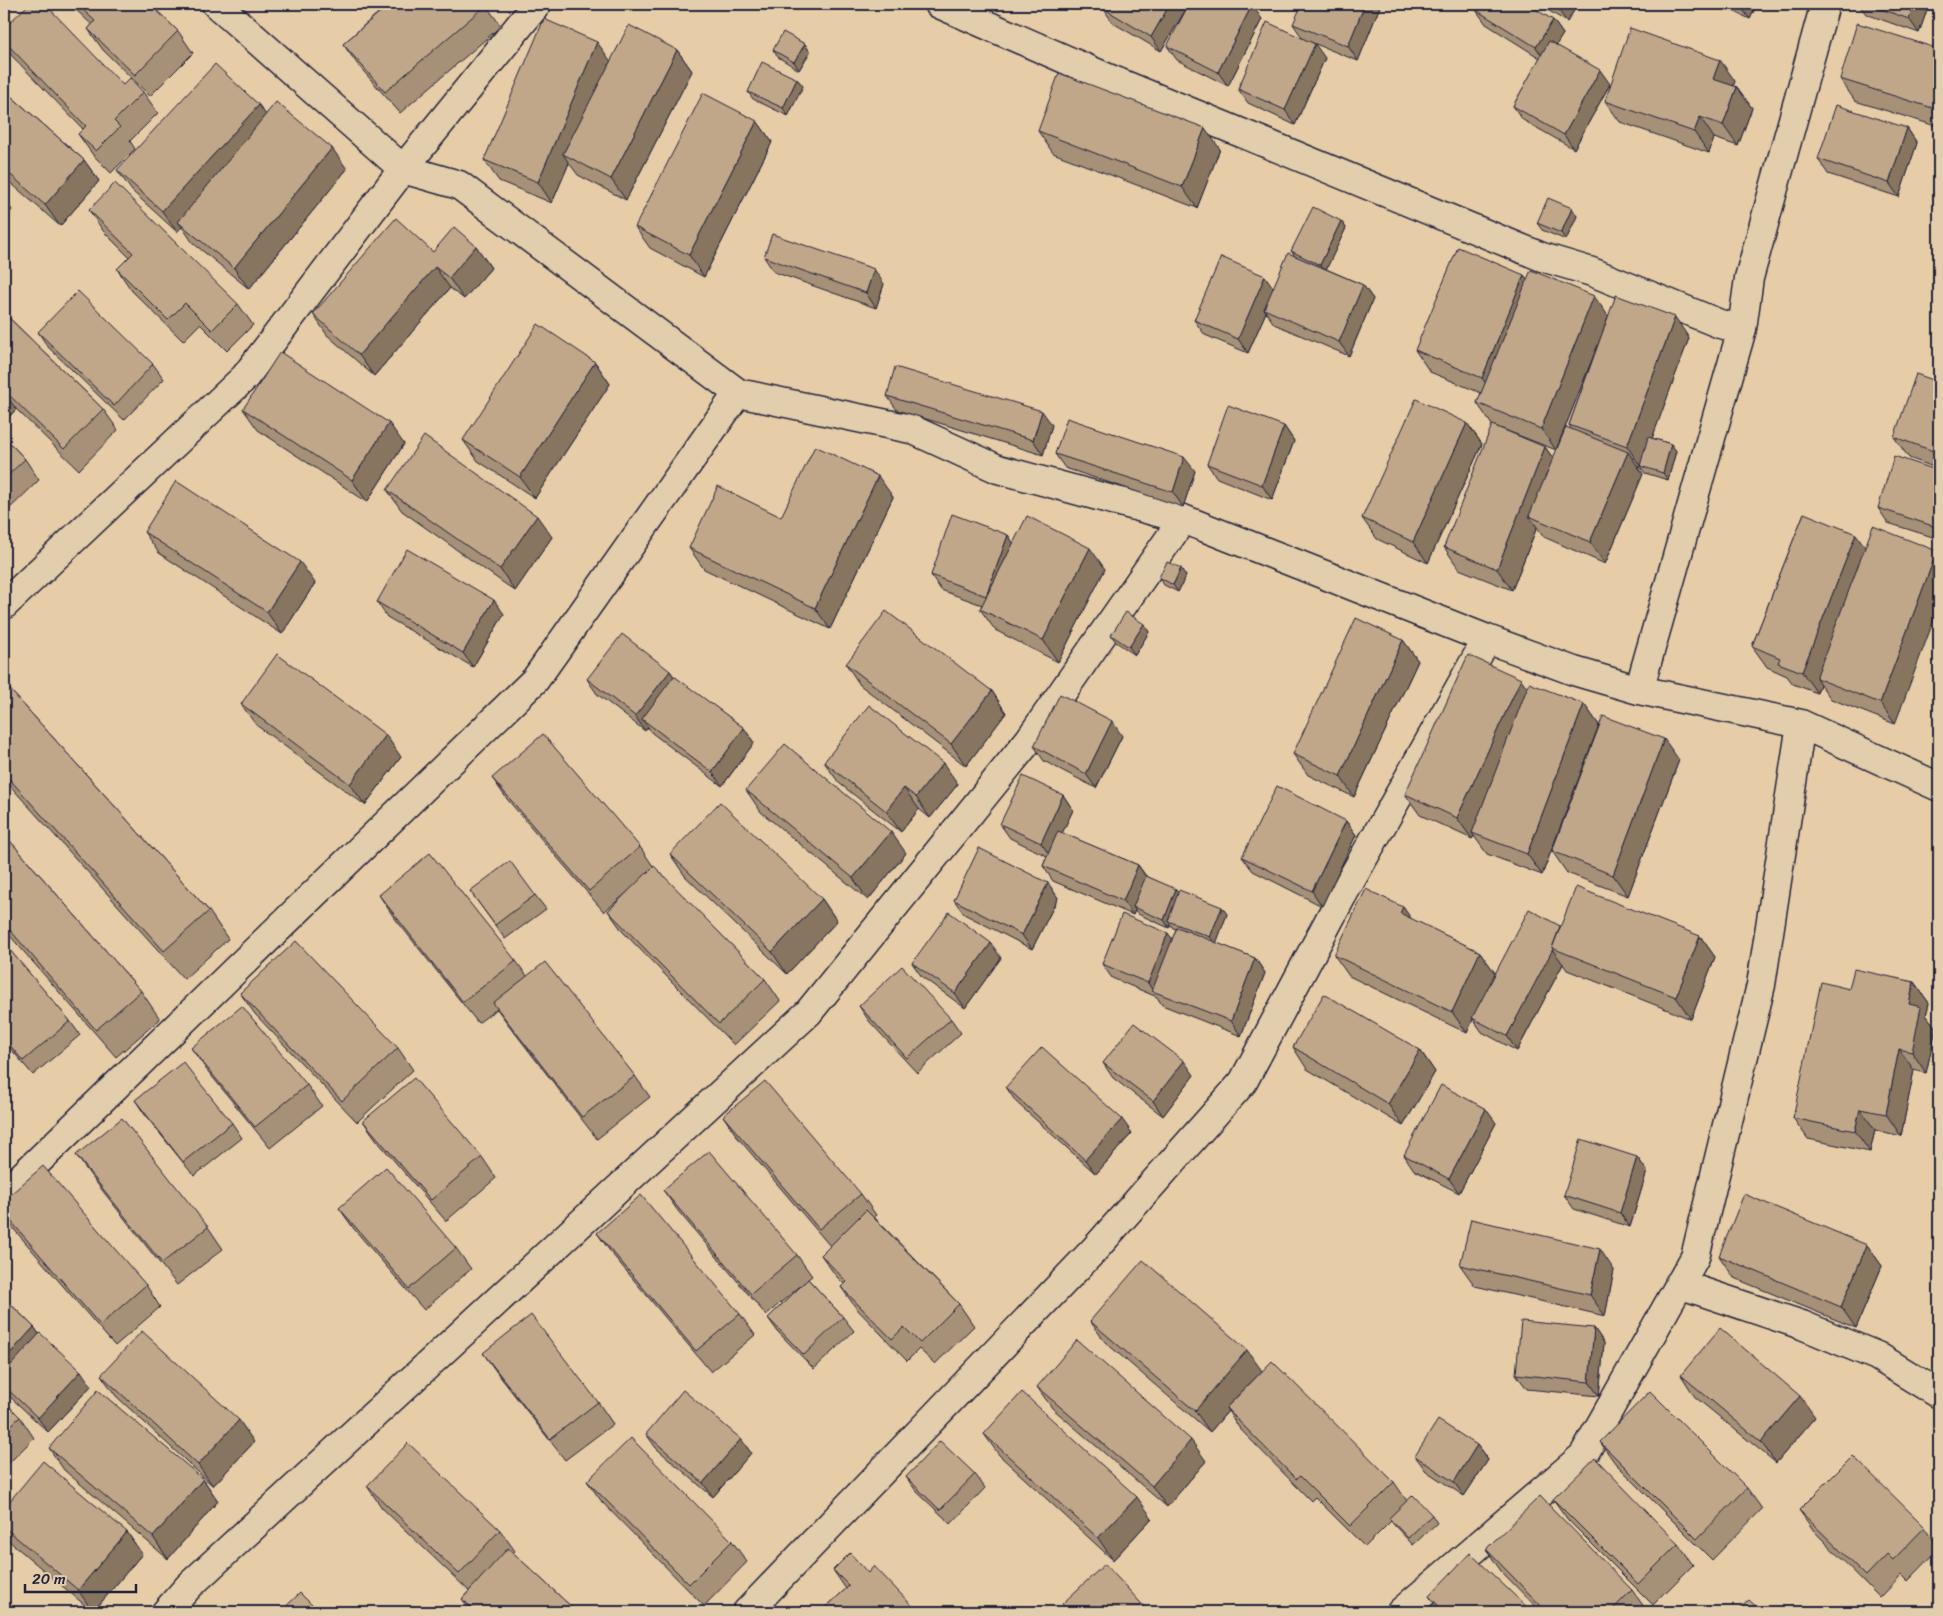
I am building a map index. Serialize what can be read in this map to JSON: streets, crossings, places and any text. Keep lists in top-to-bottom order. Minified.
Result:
{"scale_bar":"20 m"}
